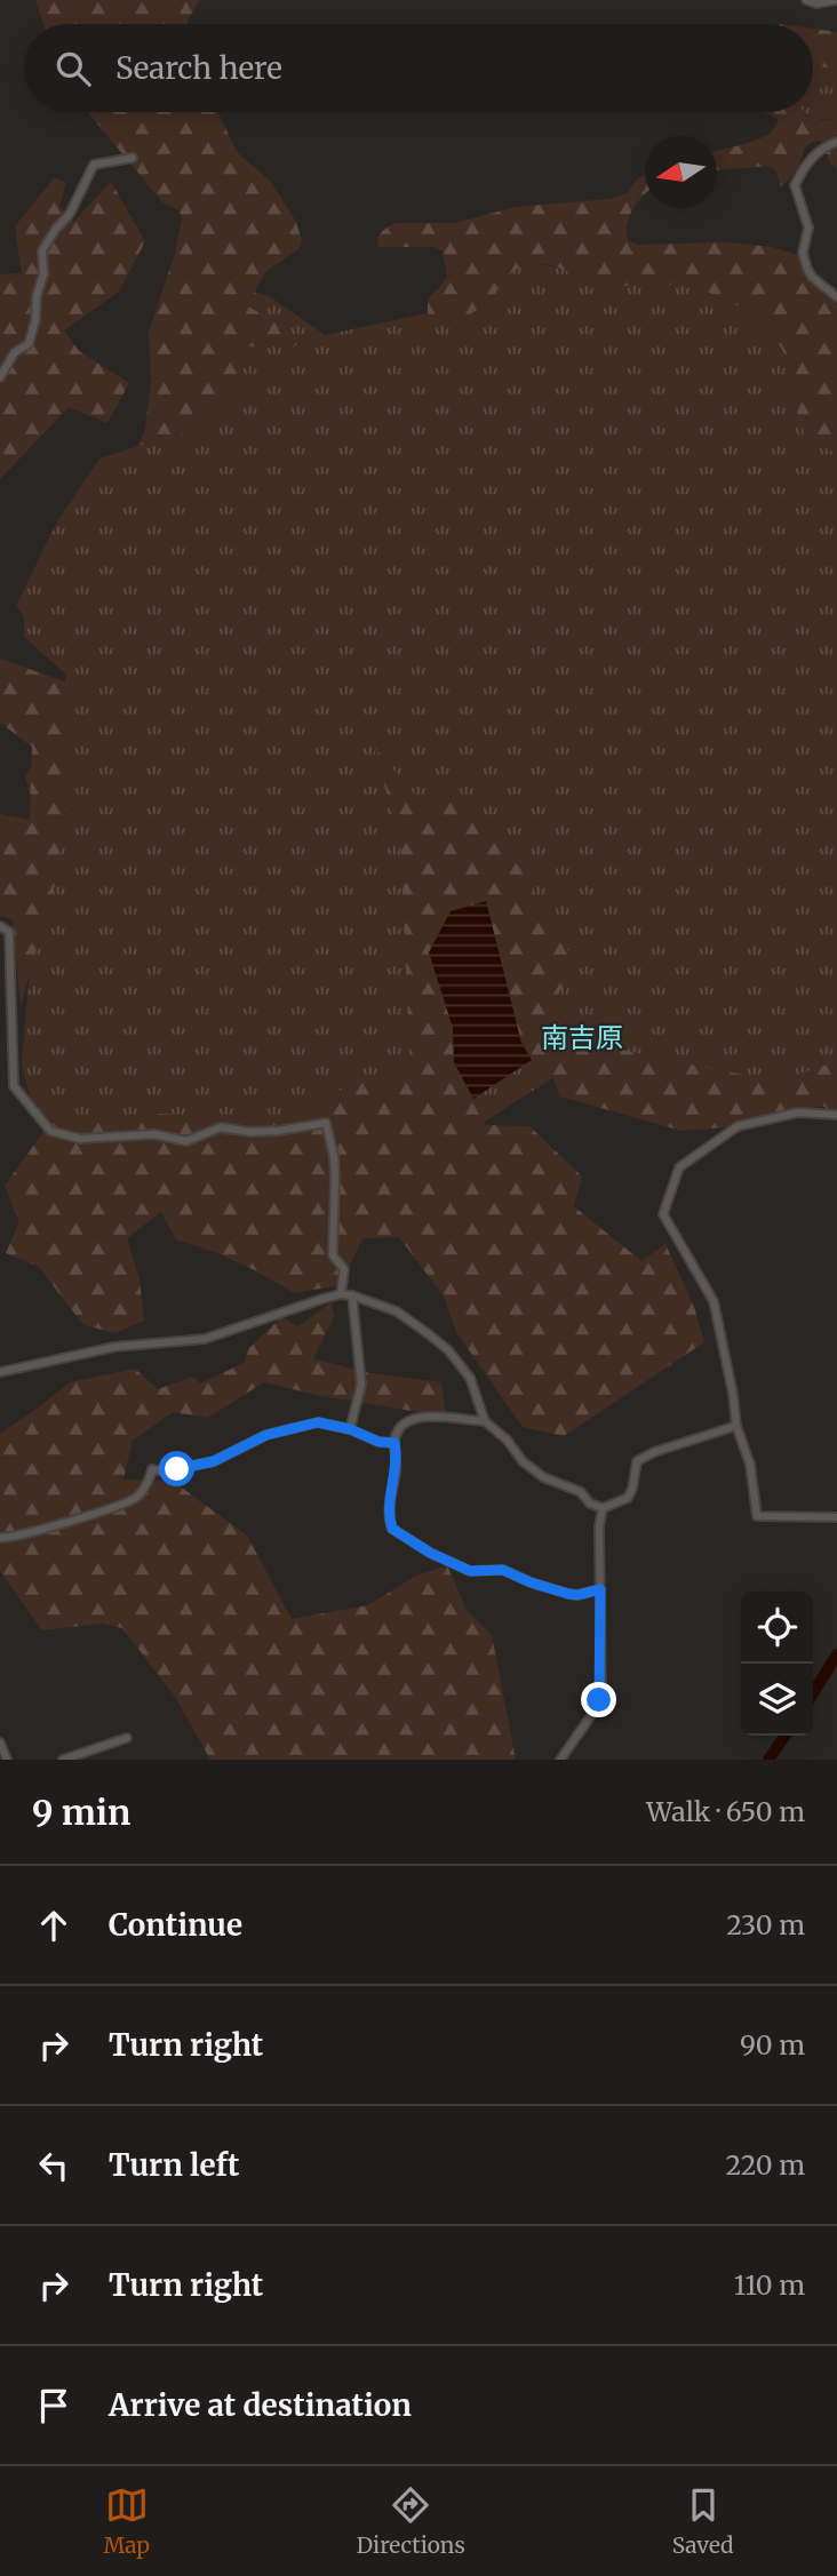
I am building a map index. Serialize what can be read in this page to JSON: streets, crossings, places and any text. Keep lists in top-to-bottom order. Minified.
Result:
{"districts":["南吉原"],"north":"left","page":{"search":"Search here","heading":["9 min","Walk · 650 m"],"list":[["Continue","230 m"],["Turn right","90 m"],["Turn left","220 m"],["Turn right","110 m"],"Arrive at destination"],"nav":["Map","Directions","Saved"]}}
